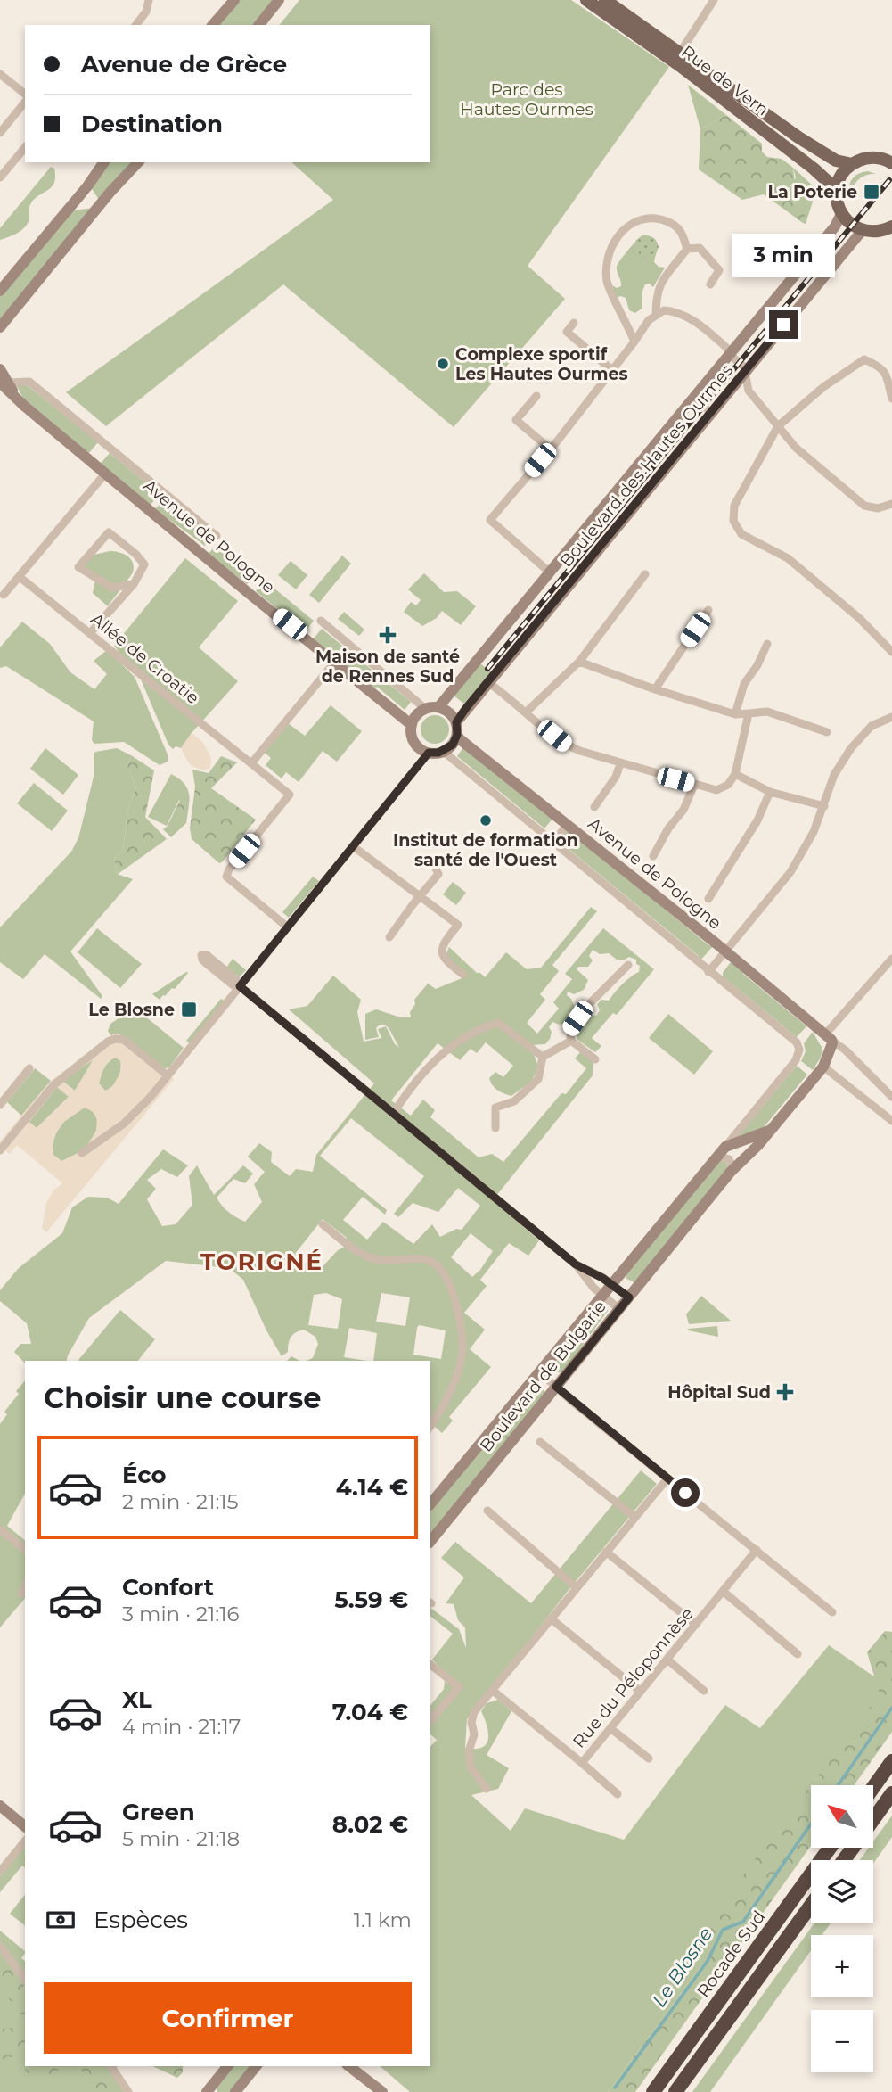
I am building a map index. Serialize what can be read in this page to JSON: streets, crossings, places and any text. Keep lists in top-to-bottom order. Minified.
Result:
{"streets":{"highway":["Rocade Sud"],"main road":["Rue de Vern"],"street":["Boulevard des Hautes Ourmes","Avenue de Pologne","Allée de Croatie","Boulevard de Bulgarie","Rue du Péloponnèse"]},"crossings":[["Boulevard des Hautes Ourmes","Avenue de Pologne"],["Avenue de Pologne","Boulevard de Bulgarie"]],"districts":["TORIGNÉ"],"water":["Le Blosne"],"parks":["Parc des Hautes Ourmes"],"places":{"transit":["La Poterie","Le Blosne"],"other":["Complexe sportif Les Hautes Ourmes","Institut de formation santé de l'Ouest"],"health":["Maison de santé de Rennes Sud","Hôpital Sud"]},"north":"top left","page":{"banner":["Avenue de Grèce","Destination"],"bubble":"3 min","heading":"Choisir une course","list":[{"name":"Éco","note":"2 min · 21:15","value":"4.14 €"},{"name":"Confort","note":"3 min · 21:16","value":"5.59 €"},{"name":"XL","note":"4 min · 21:17","value":"7.04 €"},{"name":"Green","note":"5 min · 21:18","value":"8.02 €"}],"map_buttons":["+","−"],"pay":["Espèces","1.1 km"],"buttons":"Confirmer"}}
